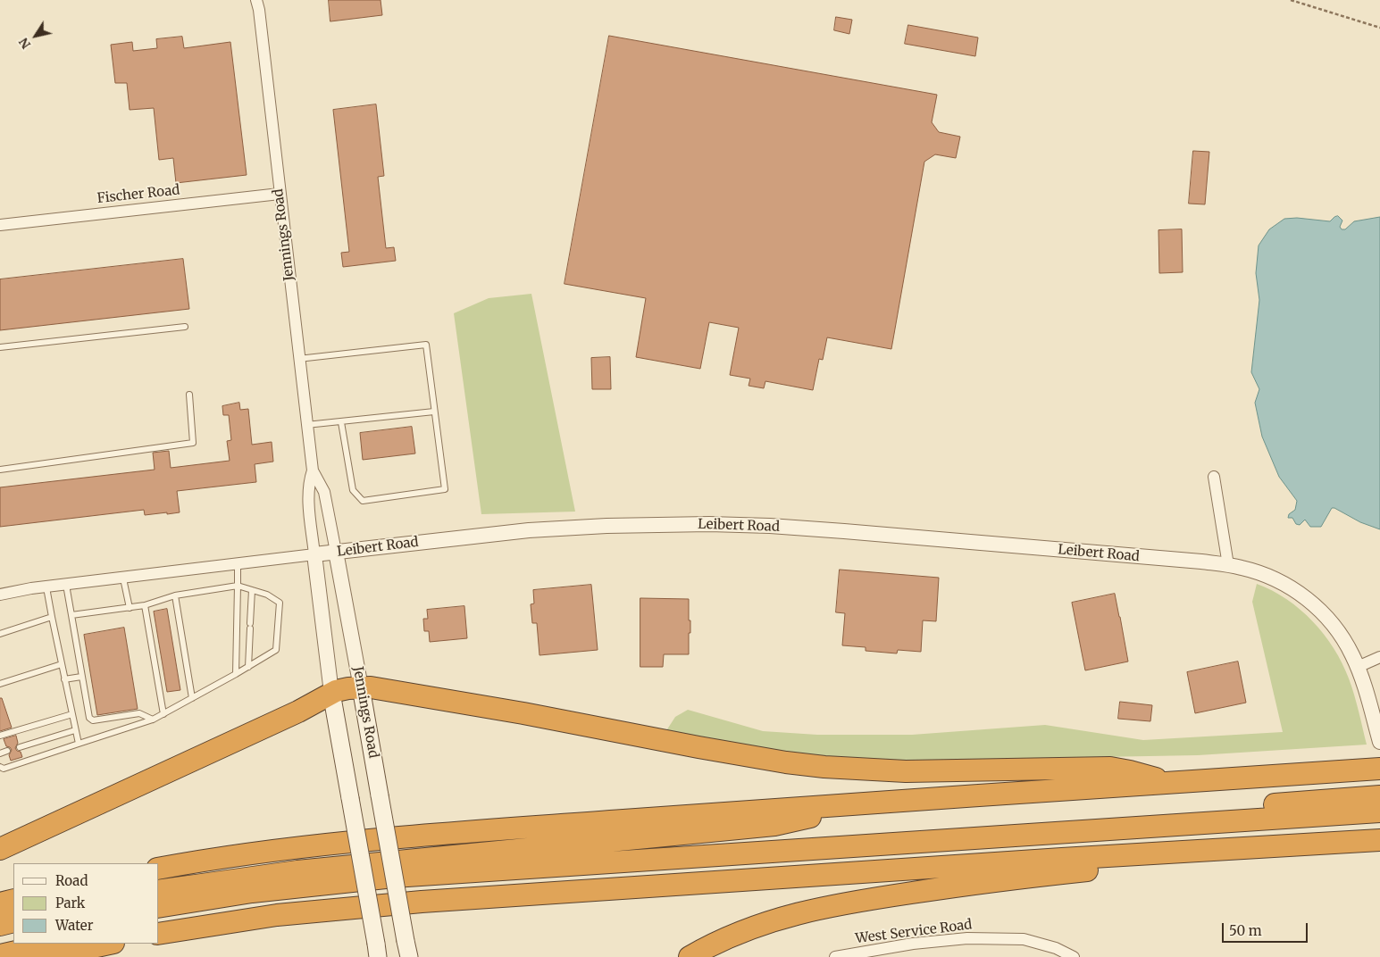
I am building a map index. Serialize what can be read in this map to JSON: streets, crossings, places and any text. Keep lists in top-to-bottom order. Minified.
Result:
{"streets":{"main road":["Jennings Road"],"street":["Fischer Road","Leibert Road","West Service Road"]},"crossings":[["Fischer Road","Jennings Road"],["Jennings Road","Leibert Road"]],"legend":["Road","Park","Water"],"scale_bar":"50 m","north":"bottom left"}
